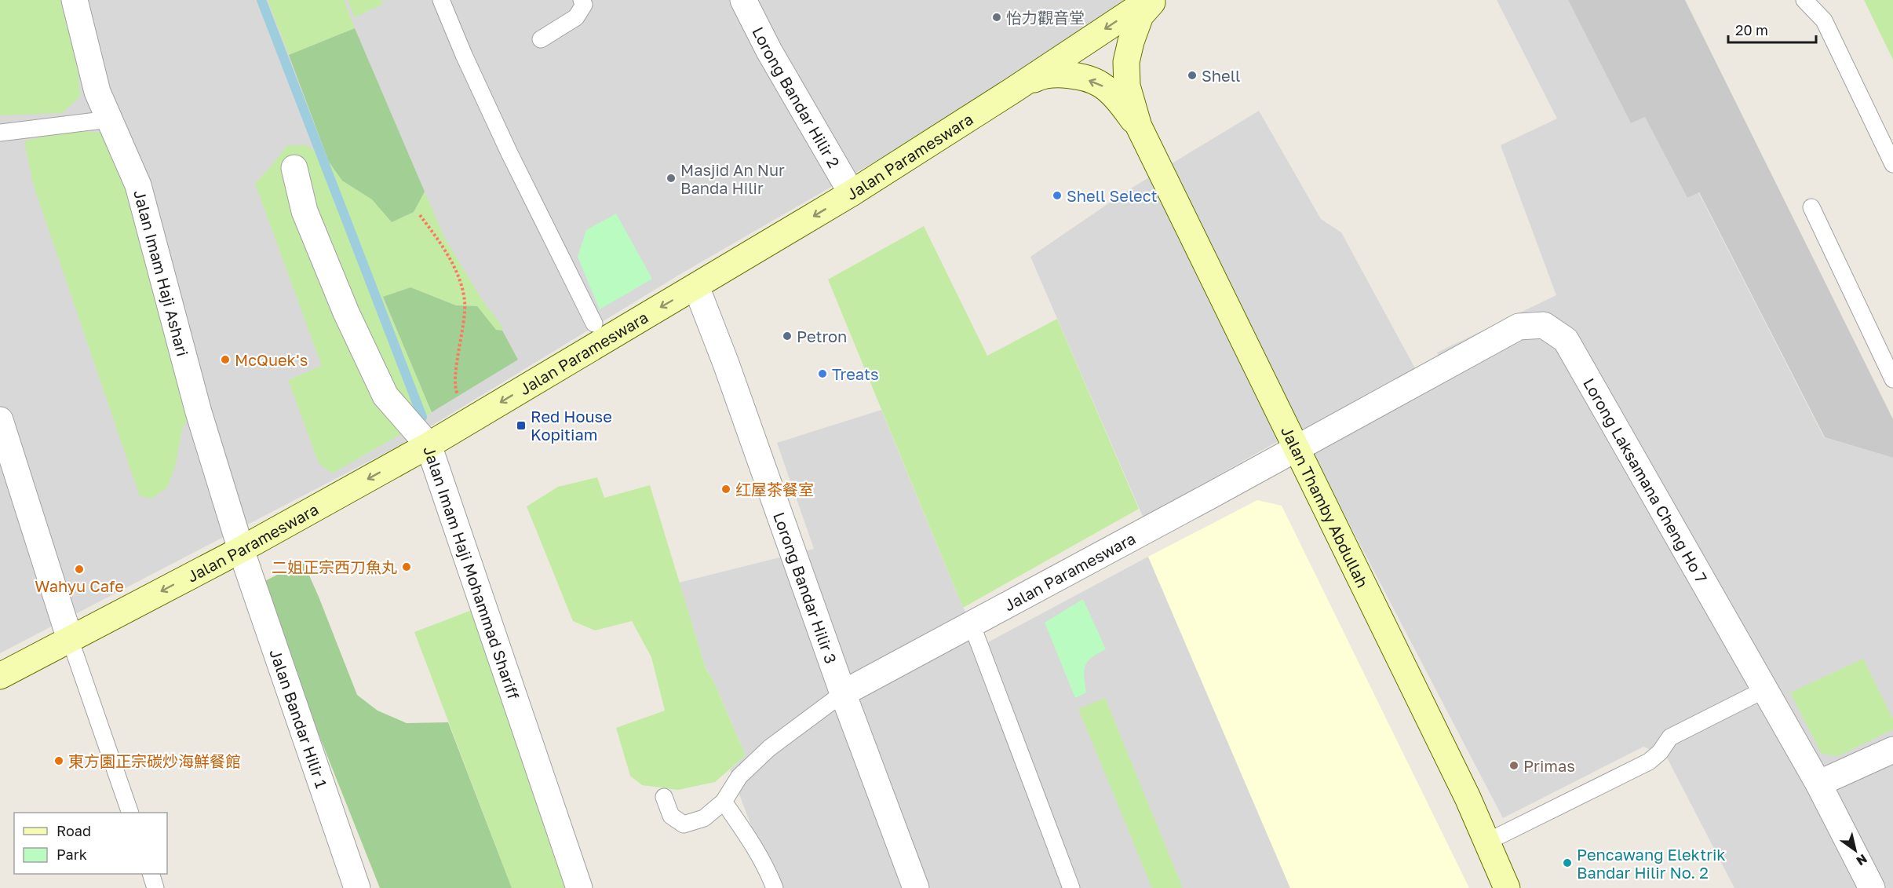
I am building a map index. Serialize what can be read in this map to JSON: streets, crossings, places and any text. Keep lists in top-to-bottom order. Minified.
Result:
{"streets":{"main road":["Jalan Parameswara","Jalan Thamby Abdullah"],"street":["Lorong Bandar Hilir 2","Jalan Imam Haji Ashari","Lorong Laksamana Cheng Ho 7","Jalan Imam Haji Mohammad Shariff","Lorong Bandar Hilir 3","Jalan Bandar Hilir 1"]},"crossings":[["Lorong Bandar Hilir 2","Jalan Parameswara"],["Jalan Parameswara","Jalan Imam Haji Ashari"],["Jalan Parameswara","Lorong Laksamana Cheng Ho 7"],["Jalan Parameswara","Jalan Thamby Abdullah"],["Jalan Parameswara","Jalan Imam Haji Mohammad Shariff"],["Jalan Parameswara","Lorong Bandar Hilir 3"],["Jalan Parameswara","Jalan Bandar Hilir 1"],["Jalan Imam Haji Ashari","Jalan Bandar Hilir 1"],["Lorong Laksamana Cheng Ho 7","Jalan Thamby Abdullah"]],"one_way":["Jalan Parameswara"],"places":{"other":["怡力觀音堂","Shell","Masjid An Nur Banda Hilir","Shell Select","Petron","McQuek's","Treats","红屋茶餐室","二姐正宗西刀魚丸","Wahyu Cafe","東方園正宗碳炒海鮮餐館","Primas","Pencawang Elektrik Bandar Hilir No. 2"],"transit":["Red House Kopitiam"]},"legend":["Road","Park"],"scale_bar":"20 m","north":"bottom right"}
